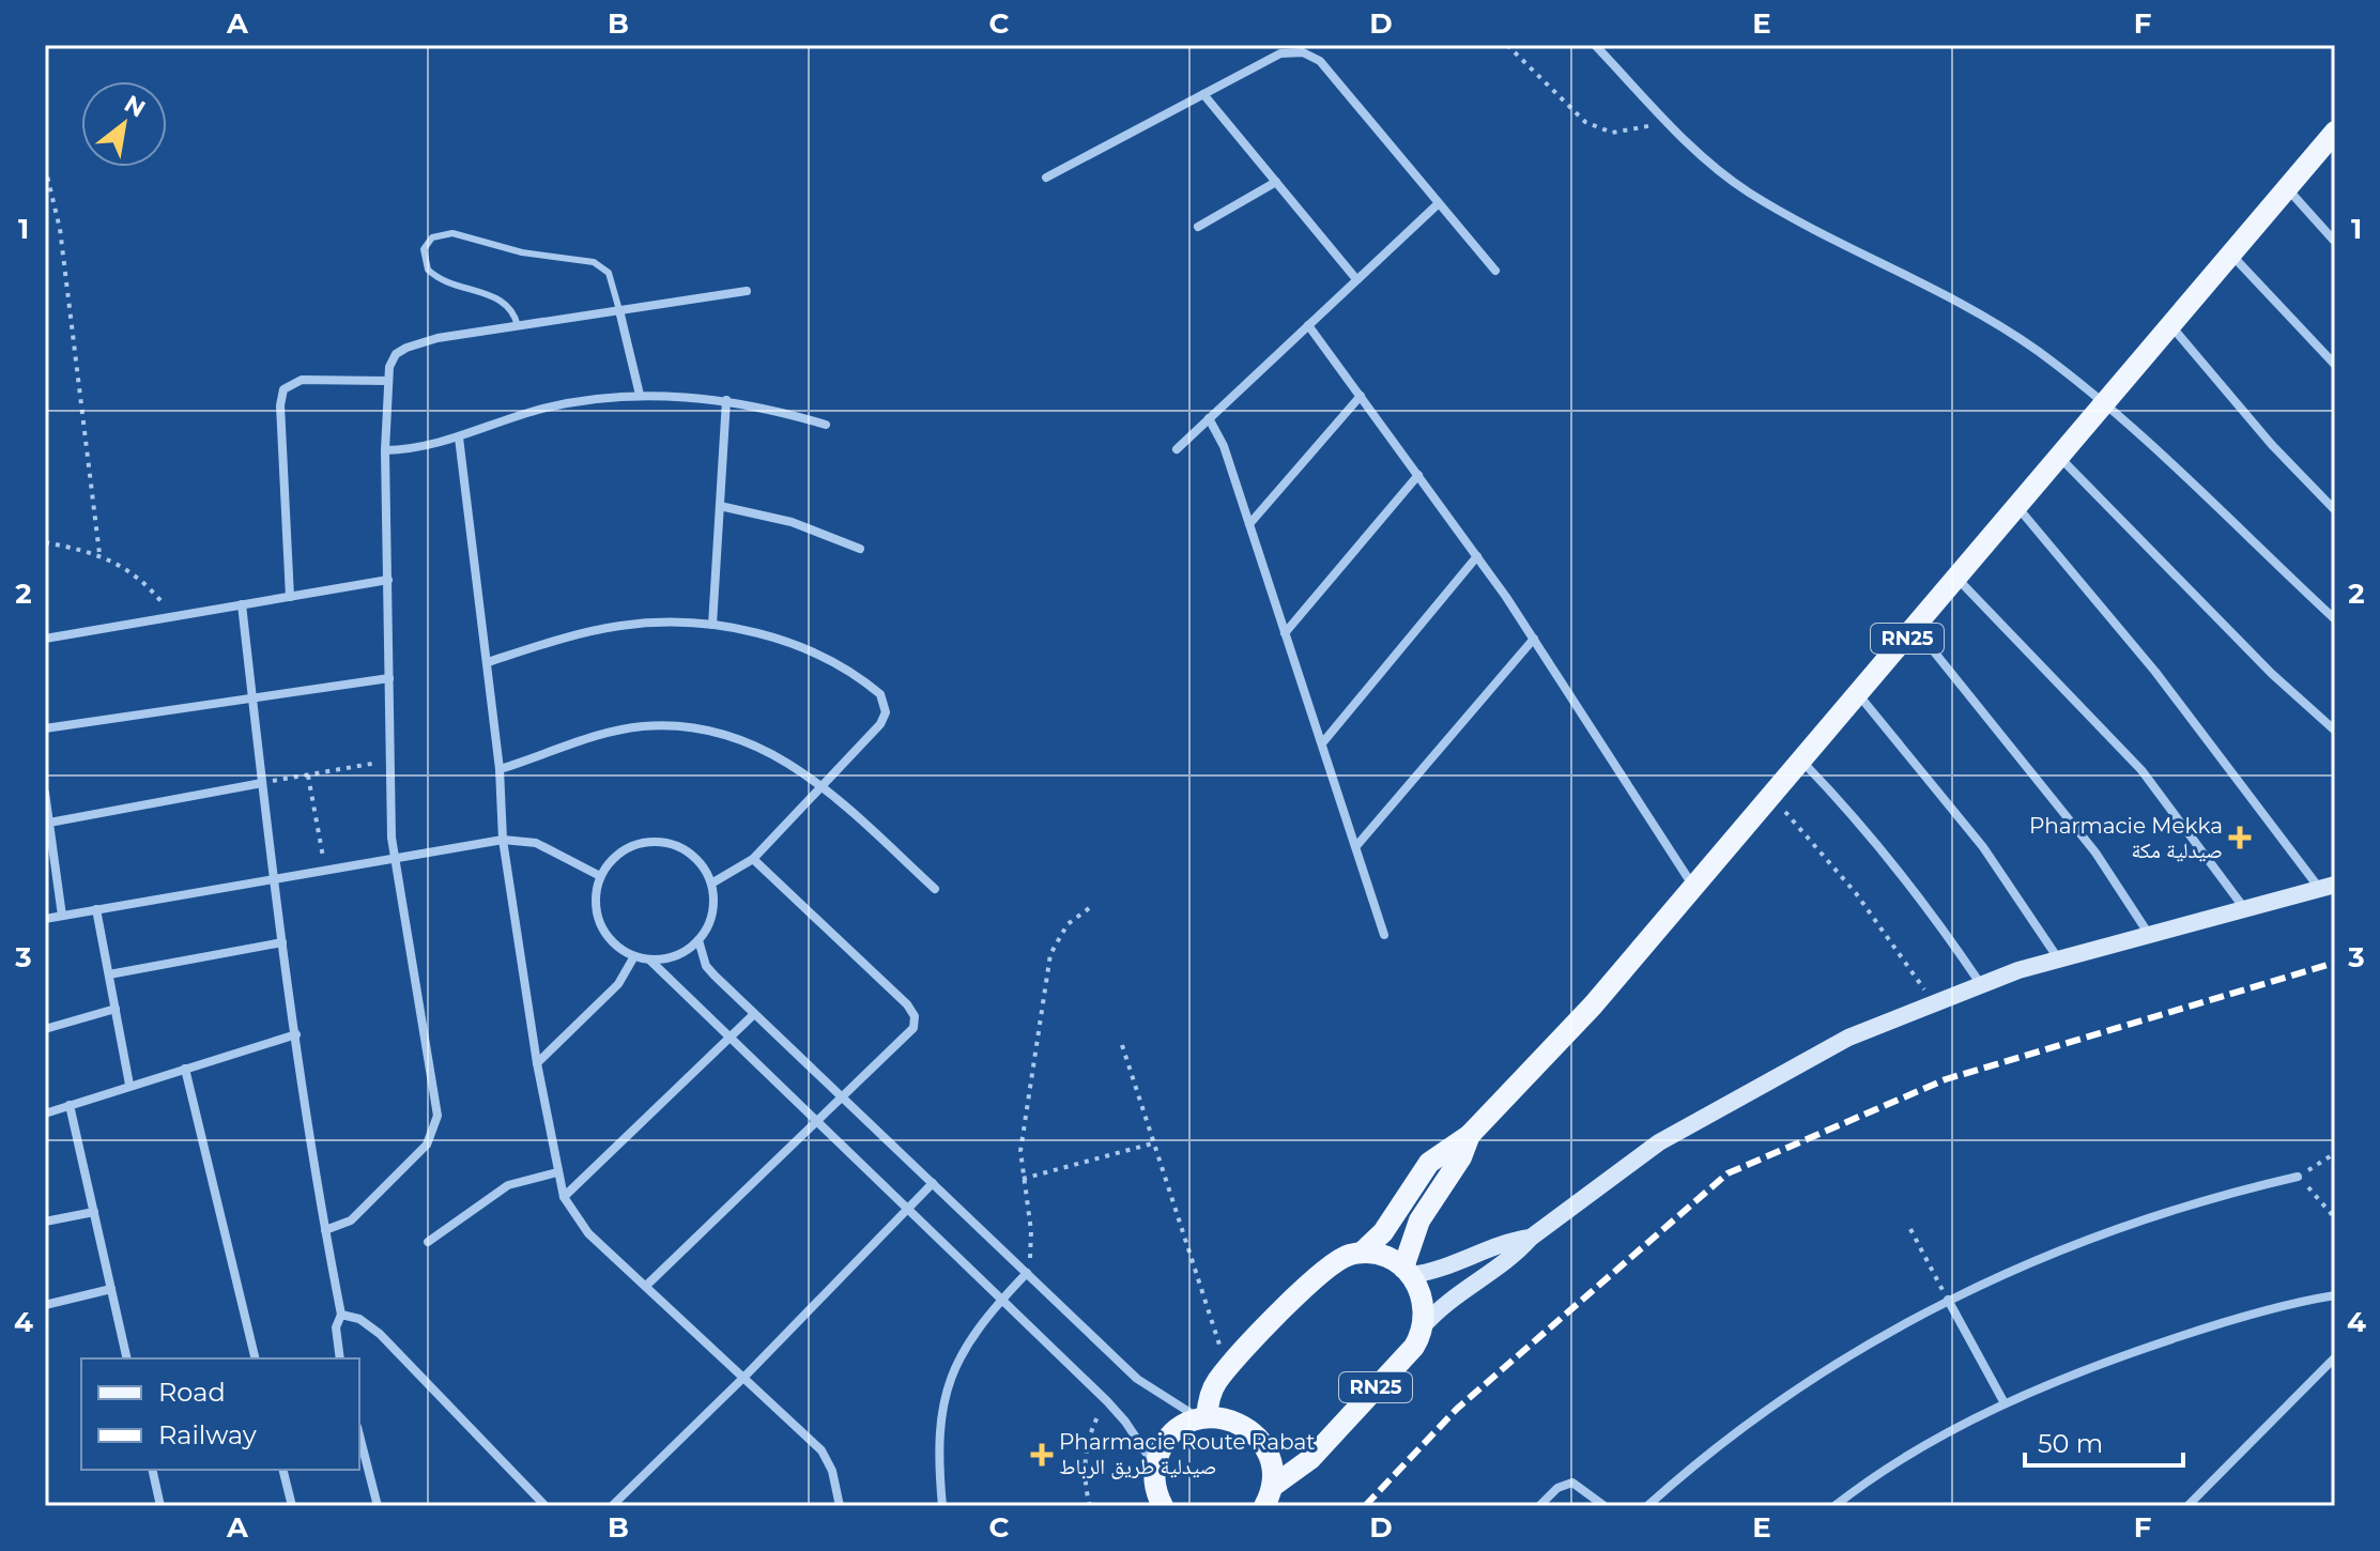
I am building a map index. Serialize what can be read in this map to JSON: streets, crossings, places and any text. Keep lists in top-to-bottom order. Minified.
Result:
{"streets":{"main road":["RN25"]},"places":{"health":["Pharmacie Mekka صيدلية مكة","Pharmacie Route Rabat صيدلية طريق الرباط"]},"legend":["Road","Railway"],"scale_bar":"50 m","north":"top right","grid":{"columns":["A","B","C","D","E","F"],"rows":["1","2","3","4"]}}
